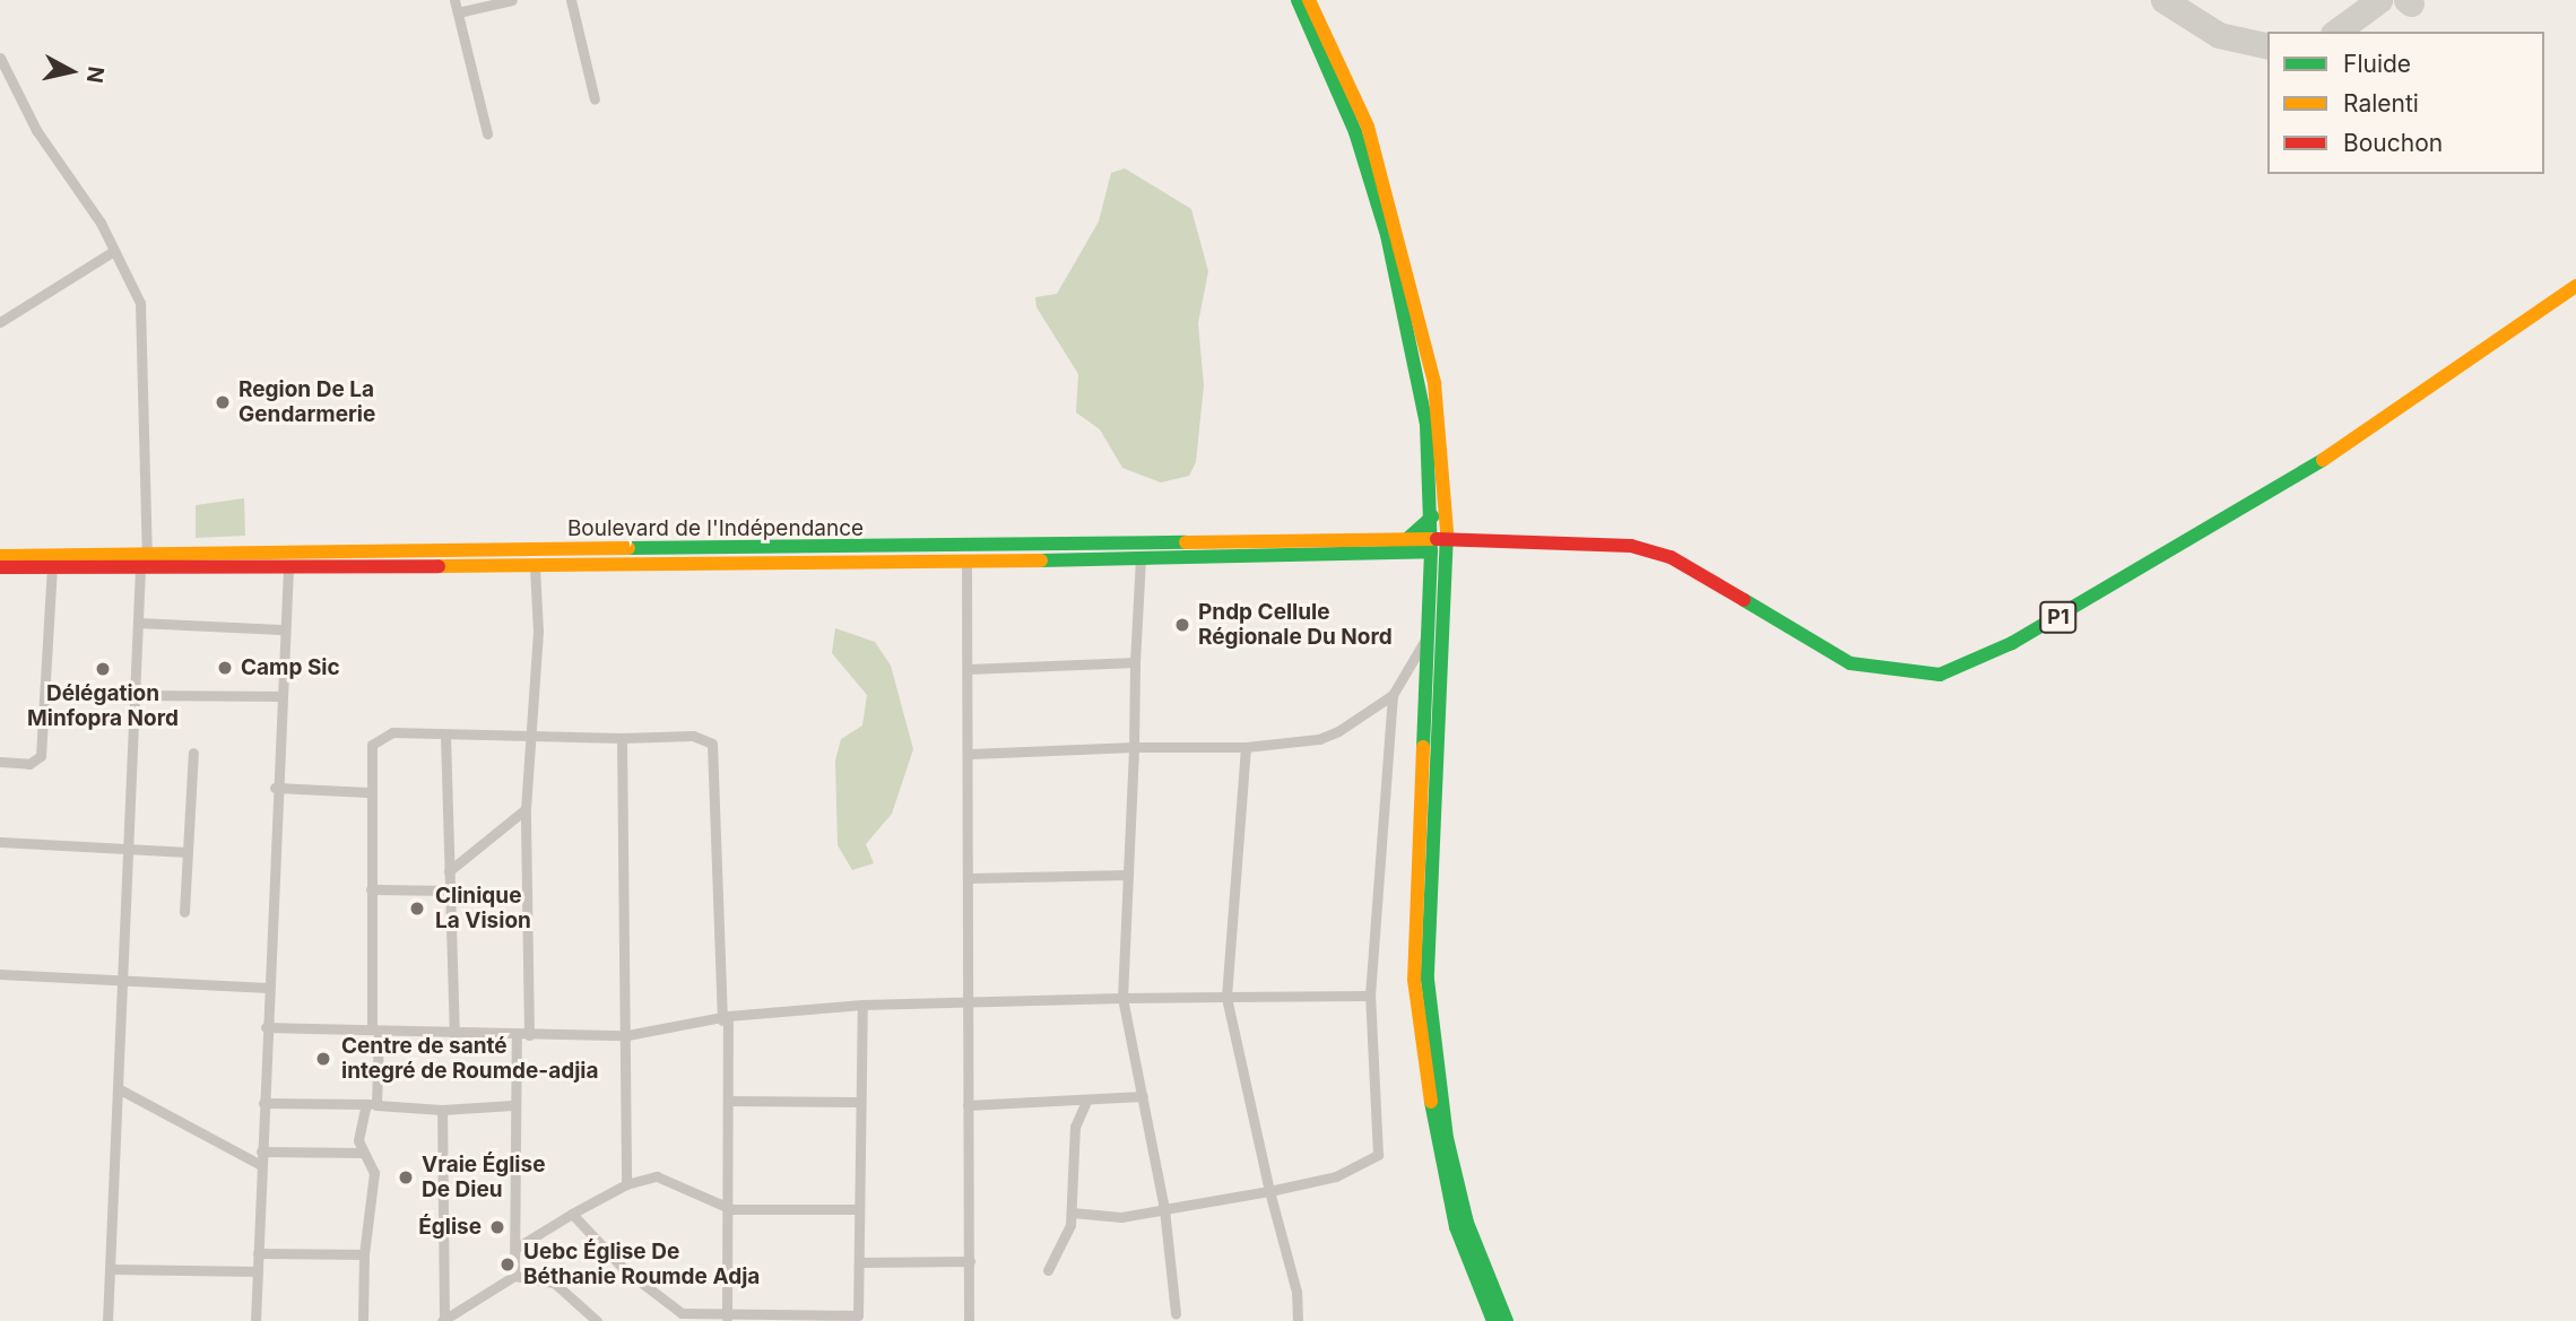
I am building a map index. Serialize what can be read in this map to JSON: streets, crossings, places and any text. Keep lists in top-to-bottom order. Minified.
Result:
{"streets":{"main road":["Boulevard de l'Indépendance","P1"]},"places":["Region De La Gendarmerie","Pndp Cellule Régionale Du Nord","Camp Sic","Délégation Minfopra Nord","Clinique La Vision","Centre de santé integré de Roumde-adjia","Vraie Église De Dieu","Église","Uebc Église De Béthanie Roumde Adja"],"legend":["Fluide","Ralenti","Bouchon"],"north":"right"}
